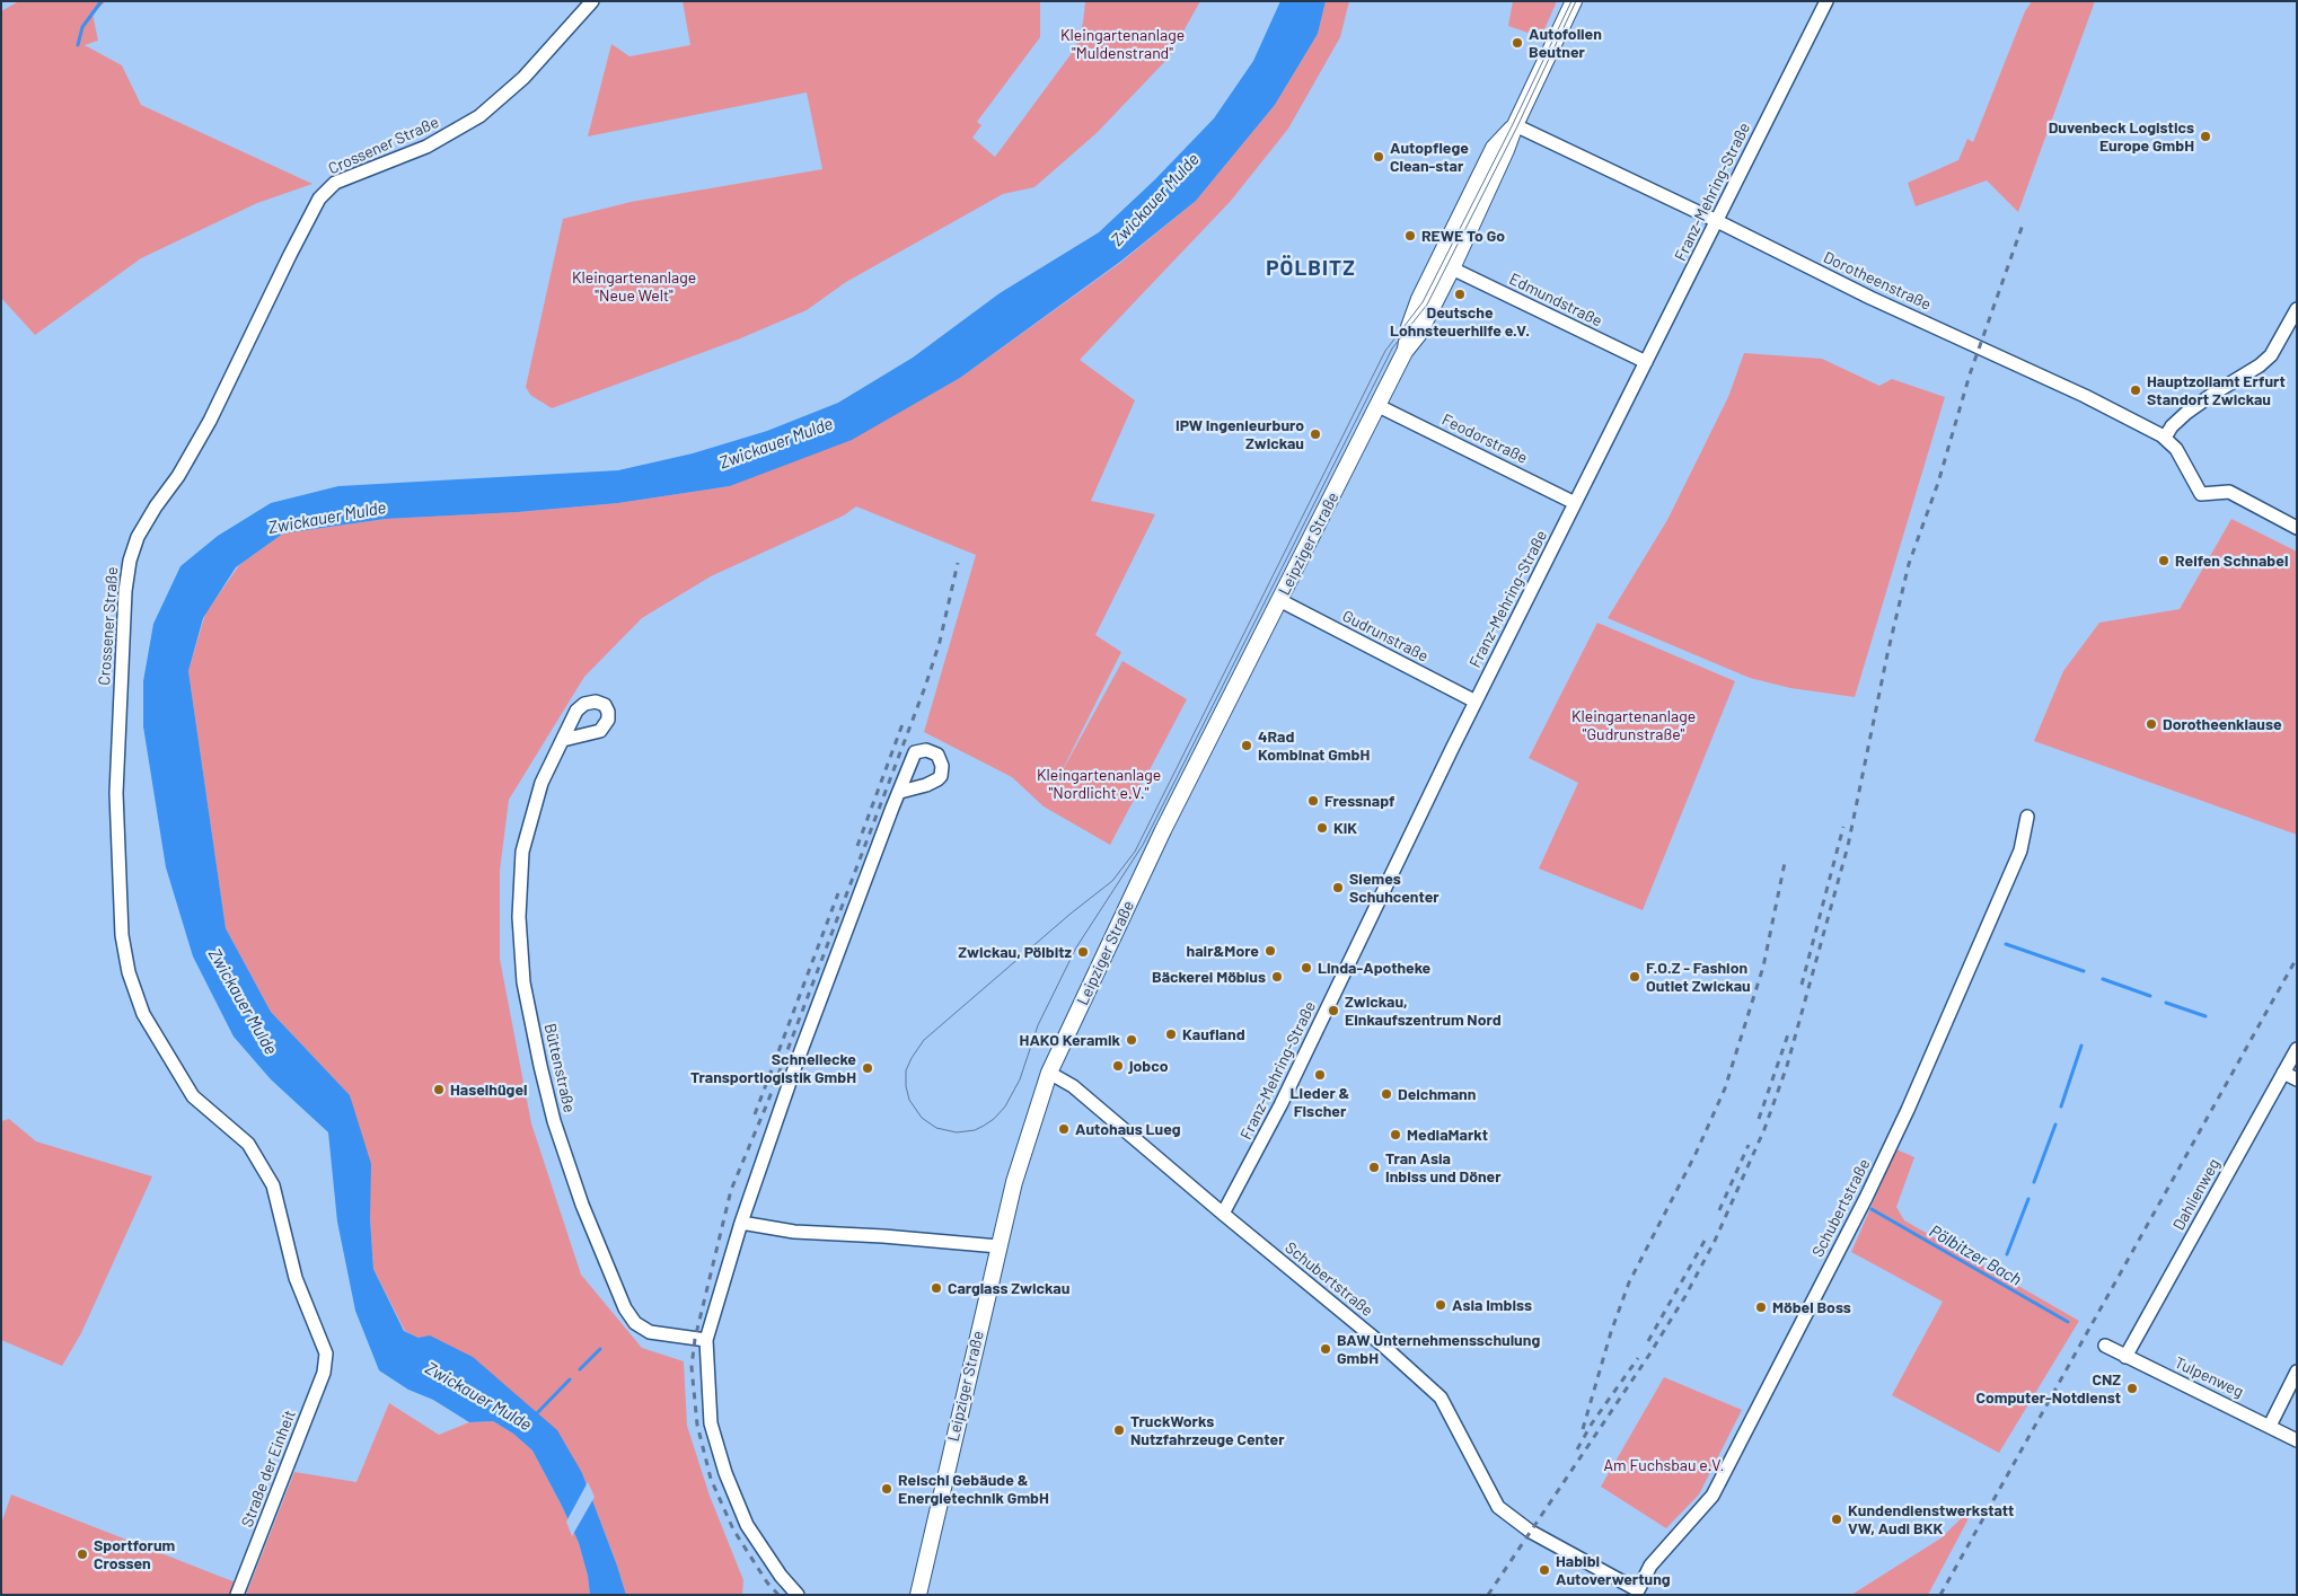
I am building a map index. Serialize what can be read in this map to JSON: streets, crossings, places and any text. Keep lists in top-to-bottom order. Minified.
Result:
{"streets":{"street":["Crossener Straße","Franz-Mehring-Straße","Dorotheenstraße","Edmundstraße","Feodorstraße","Leipziger Straße","Gudrunstraße","Büttenstraße","Dahlienweg","Schubertstraße","Tulpenweg","Straße der Einheit"]},"crossings":[["Crossener Straße","Straße der Einheit"],["Franz-Mehring-Straße","Dorotheenstraße"],["Franz-Mehring-Straße","Edmundstraße"],["Franz-Mehring-Straße","Feodorstraße"],["Franz-Mehring-Straße","Gudrunstraße"],["Franz-Mehring-Straße","Schubertstraße"],["Dorotheenstraße","Leipziger Straße"],["Edmundstraße","Leipziger Straße"],["Feodorstraße","Leipziger Straße"],["Leipziger Straße","Gudrunstraße"],["Leipziger Straße","Schubertstraße"],["Dahlienweg","Tulpenweg"]],"districts":["PÖLBITZ"],"water":["Zwickauer Mulde","Pölbitzer Bach"],"parks":["Kleingartenanlage \"Muldenstrand\"","Kleingartenanlage \"Neue Welt\"","Kleingartenanlage \"Gudrunstraße\"","Kleingartenanlage \"Nordlicht e.V.\"","Am Fuchsbau e.V."],"places":["Autofolien Beutner","Duvenbeck Logistics Europe GmbH","Autopflege Clean-star","REWE To Go","Deutsche Lohnsteuerhilfe e.V.","Hauptzollamt Erfurt Standort Zwickau","IPW Ingenieurburo Zwickau","Reifen Schnabel","Dorotheenklause","4Rad Kombinat GmbH","Fressnapf","KiK","Siemes Schuhcenter","hair&More","Zwickau, Pölbitz","Linda-Apotheke","Bäckerei Möbius","F.O.Z - Fashion Outlet Zwickau","Zwickau, Einkaufszentrum Nord","Kaufland","HAKO Keramik","jobco","Schnellecke Transportlogistik GmbH","Lieder & Fischer","Haselhügel","Deichmann","Autohaus Lueg","MediaMarkt","Tran Asia Inbiss und Döner","Carglass Zwickau","Asia Imbiss","Möbel Boss","BAW Unternehmensschulung GmbH","CNZ Computer-Notdienst","TruckWorks Nutzfahrzeuge Center","Reischl Gebäude & Energietechnik GmbH","Kundendienstwerkstatt VW, Audi BKK","Sportforum Crossen","Habibi Autoverwertung"]}
